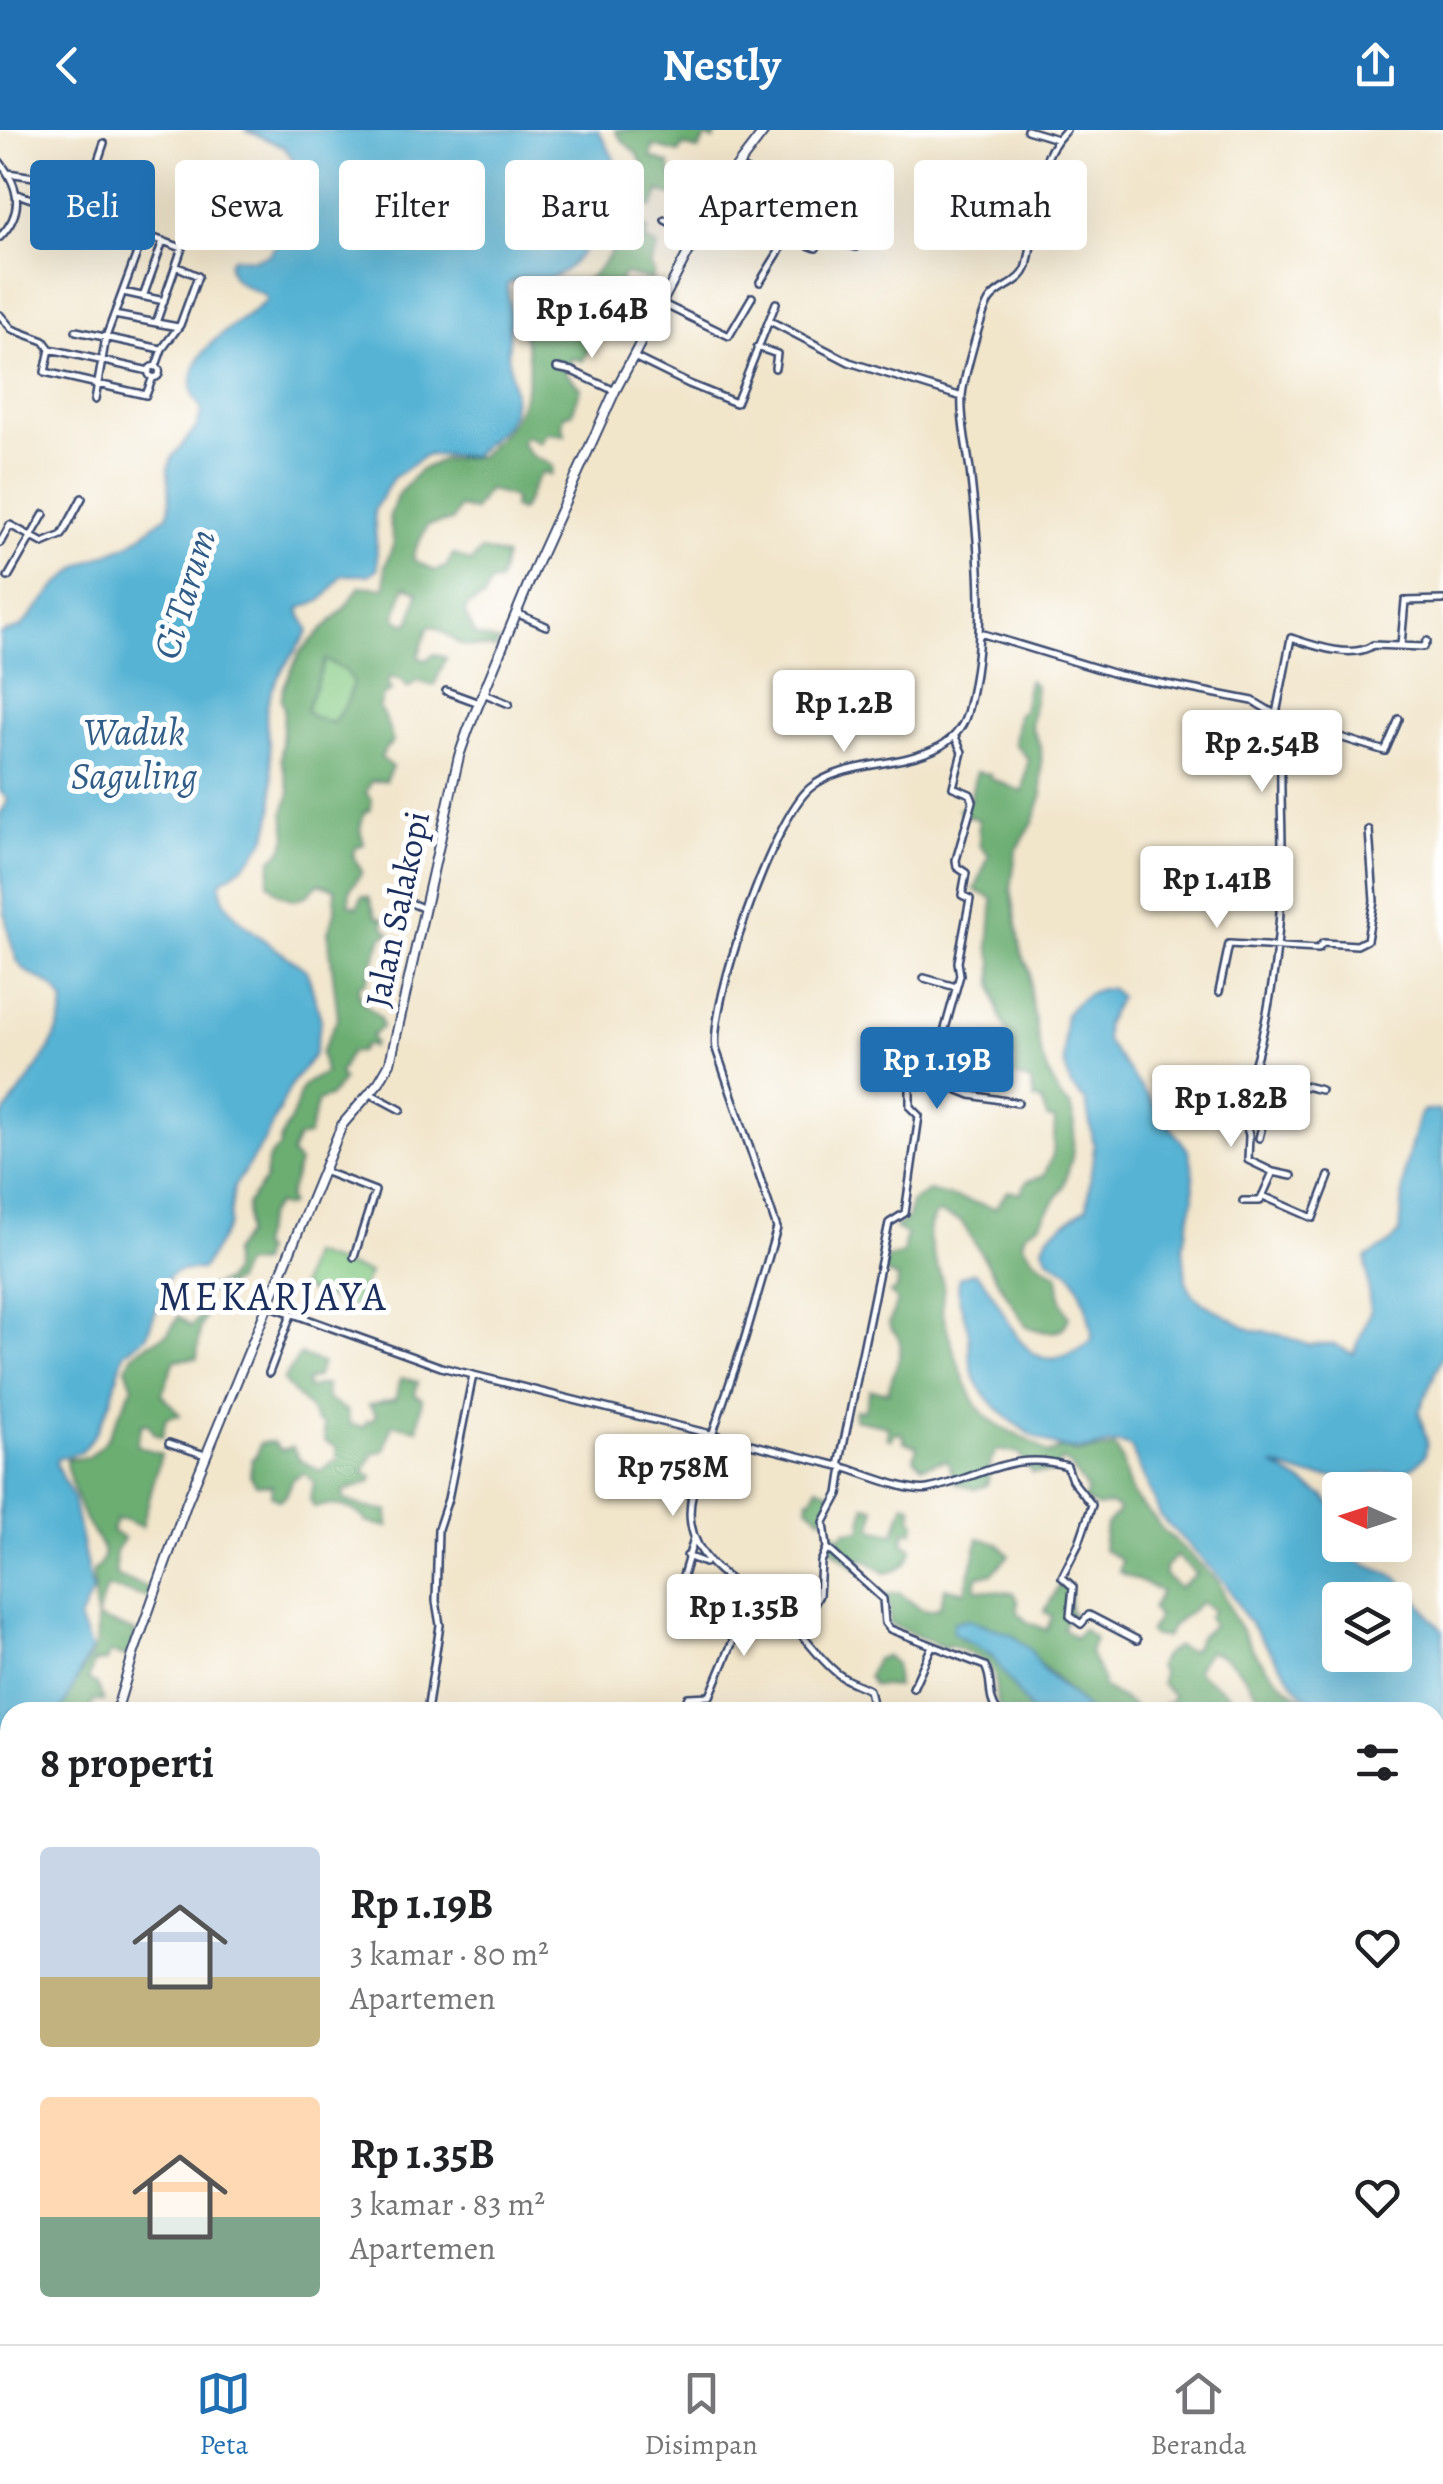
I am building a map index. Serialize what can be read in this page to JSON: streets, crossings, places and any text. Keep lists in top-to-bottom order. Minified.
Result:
{"streets":{"street":["Jalan Salakopi"]},"districts":["MEKARJAYA"],"water":["Ci Tarum","Waduk Saguling"],"north":"left","page":{"header":"Nestly","chip":["Beli","Sewa","Filter","Baru","Apartemen","Rumah"],"price":["Rp 1.64B","Rp 1.2B","Rp 2.54B","Rp 1.41B","Rp 1.19B","Rp 1.82B","Rp 758M","Rp 1.35B"],"heading":"8 properti","list":[{"name":"Rp 1.19B","note":"3 kamar · 80 m² · Apartemen"},{"name":"Rp 1.35B","note":"3 kamar · 83 m² · Apartemen"}],"tabs":["Peta","Disimpan","Beranda"]}}
